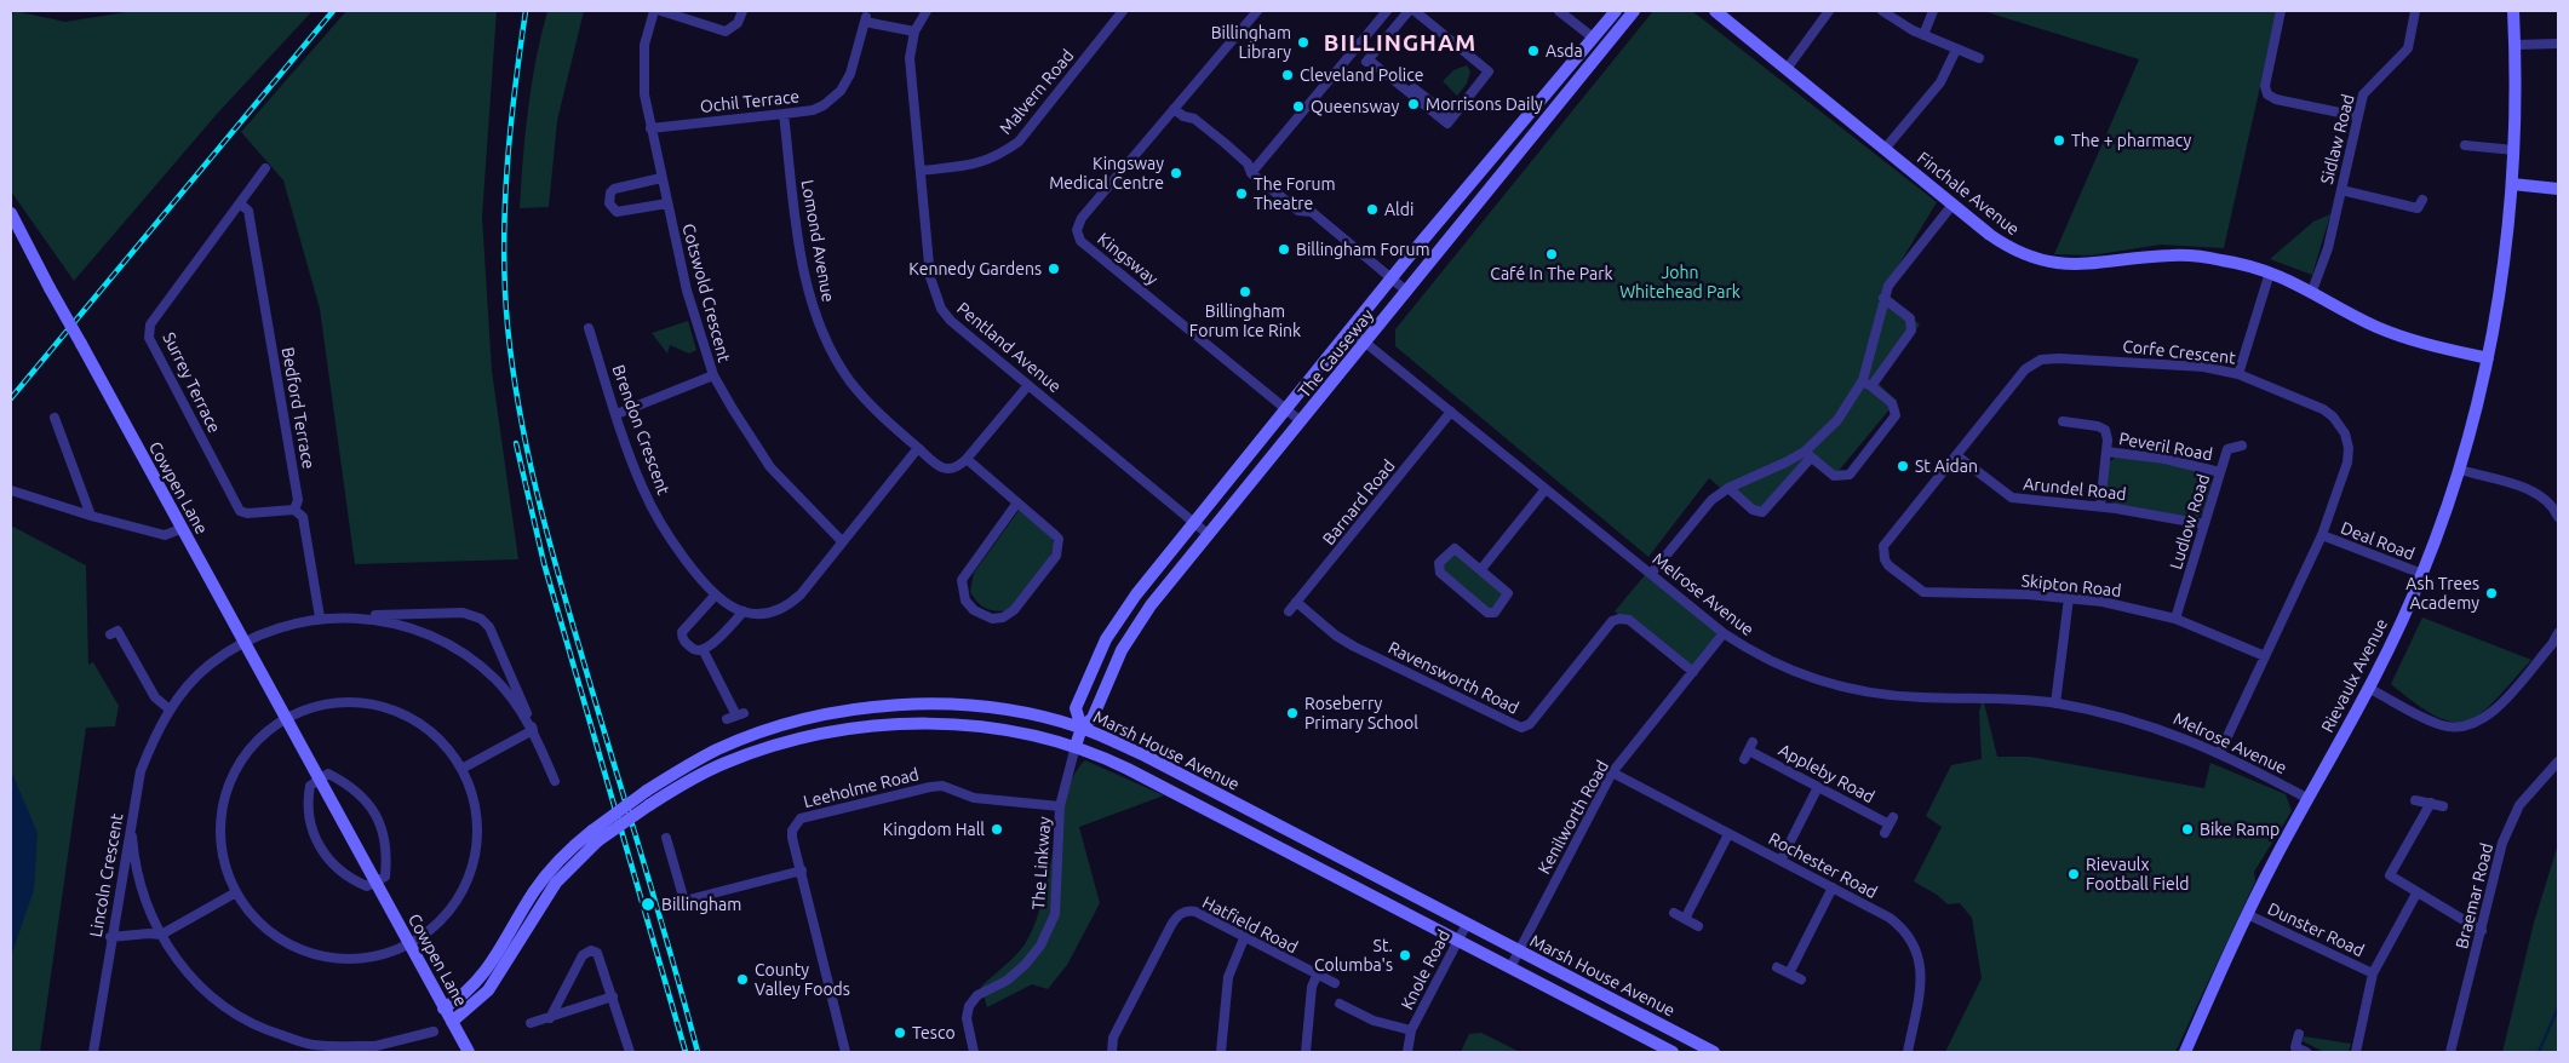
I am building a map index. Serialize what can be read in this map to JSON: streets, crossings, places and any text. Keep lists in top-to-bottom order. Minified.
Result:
{"streets":{"street":["Malvern Road","Ochil Terrace","Sidlaw Road","Finchale Avenue","Lomond Avenue","Kingsway","Cotswold Crescent","Pentland Avenue","Corfe Crescent","The Causeway","Surrey Terrace","Bedford Terrace","Brendon Crescent","Peveril Road","Cowpen Lane","Arundel Road","Barnard Road","Ludlow Road","Deal Road","Skipton Road","Melrose Avenue","Rievaulx Avenue","Ravensworth Road","Marsh House Avenue","Appleby Road","Leeholme Road","Kenilworth Road","The Linkway","Rochester Road","Lincoln Crescent","Braemar Road","Hatfield Road","Dunster Road","Knole Road"]},"crossings":[["Malvern Road","Pentland Avenue"],["Ochil Terrace","Lomond Avenue"],["Ochil Terrace","Cotswold Crescent"],["Ochil Terrace","Pentland Avenue"],["Sidlaw Road","Finchale Avenue"],["Finchale Avenue","Rievaulx Avenue"],["Kingsway","The Causeway"],["Pentland Avenue","The Causeway"],["Corfe Crescent","Arundel Road"],["Corfe Crescent","Deal Road"],["Corfe Crescent","Skipton Road"],["Corfe Crescent","Melrose Avenue"],["The Causeway","Melrose Avenue"],["The Causeway","Marsh House Avenue"],["The Causeway","The Linkway"],["Surrey Terrace","Bedford Terrace"],["Bedford Terrace","Lincoln Crescent"],["Peveril Road","Arundel Road"],["Peveril Road","Ludlow Road"],["Cowpen Lane","Marsh House Avenue"],["Cowpen Lane","Lincoln Crescent"],["Arundel Road","Ludlow Road"],["Barnard Road","Melrose Avenue"],["Barnard Road","Ravensworth Road"],["Ludlow Road","Skipton Road"],["Deal Road","Rievaulx Avenue"],["Melrose Avenue","Rievaulx Avenue"],["Melrose Avenue","Kenilworth Road"],["Rievaulx Avenue","Dunster Road"],["Ravensworth Road","Kenilworth Road"],["Marsh House Avenue","Kenilworth Road"],["Marsh House Avenue","The Linkway"],["Marsh House Avenue","Knole Road"],["Leeholme Road","The Linkway"],["Kenilworth Road","Rochester Road"]],"districts":["BILLINGHAM"],"parks":["John Whitehead Park"],"places":["Billingham Library","Asda","Cleveland Police","Morrisons Daily","Queensway","The + pharmacy","Kingsway Medical Centre","The Forum Theatre","Aldi","Billingham Forum","Café In The Park","Kennedy Gardens","Billingham Forum Ice Rink","St Aidan","Ash Trees Academy","Roseberry Primary School","Kingdom Hall","Bike Ramp","Rievaulx Football Field","Billingham","St. Columba's","County Valley Foods","Tesco"]}
